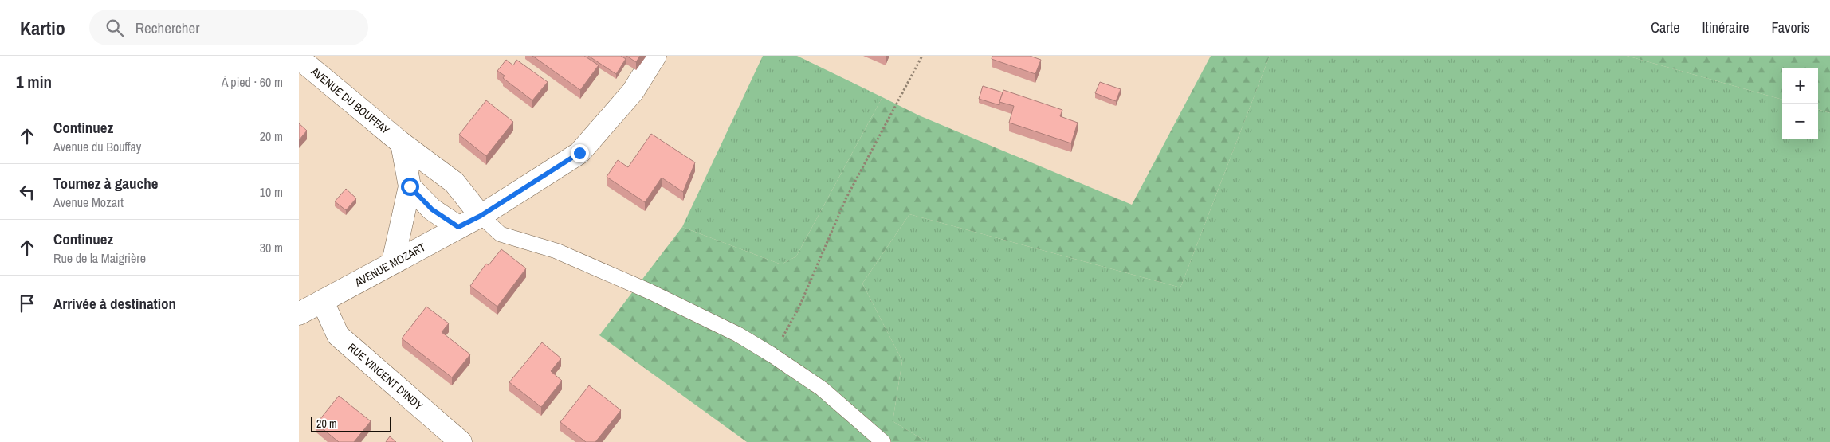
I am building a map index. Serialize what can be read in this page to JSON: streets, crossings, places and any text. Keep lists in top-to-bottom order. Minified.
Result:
{"streets":{"street":["AVENUE DU BOUFFAY","AVENUE MOZART","RUE VINCENT D'INDY"]},"crossings":[["AVENUE DU BOUFFAY","AVENUE MOZART"],["AVENUE MOZART","RUE VINCENT D'INDY"]],"scale_bar":"20 m","page":{"header":"Kartio","search":"Rechercher","nav":["Carte","Itinéraire","Favoris"],"heading":["1 min","À pied · 60 m"],"map_buttons":["+","−"],"list":[["Continuez","Avenue du Bouffay","20 m"],["Tournez à gauche","Avenue Mozart","10 m"],["Continuez","Rue de la Maigrière","30 m"],"Arrivée à destination"],"scale":"20 m"}}
